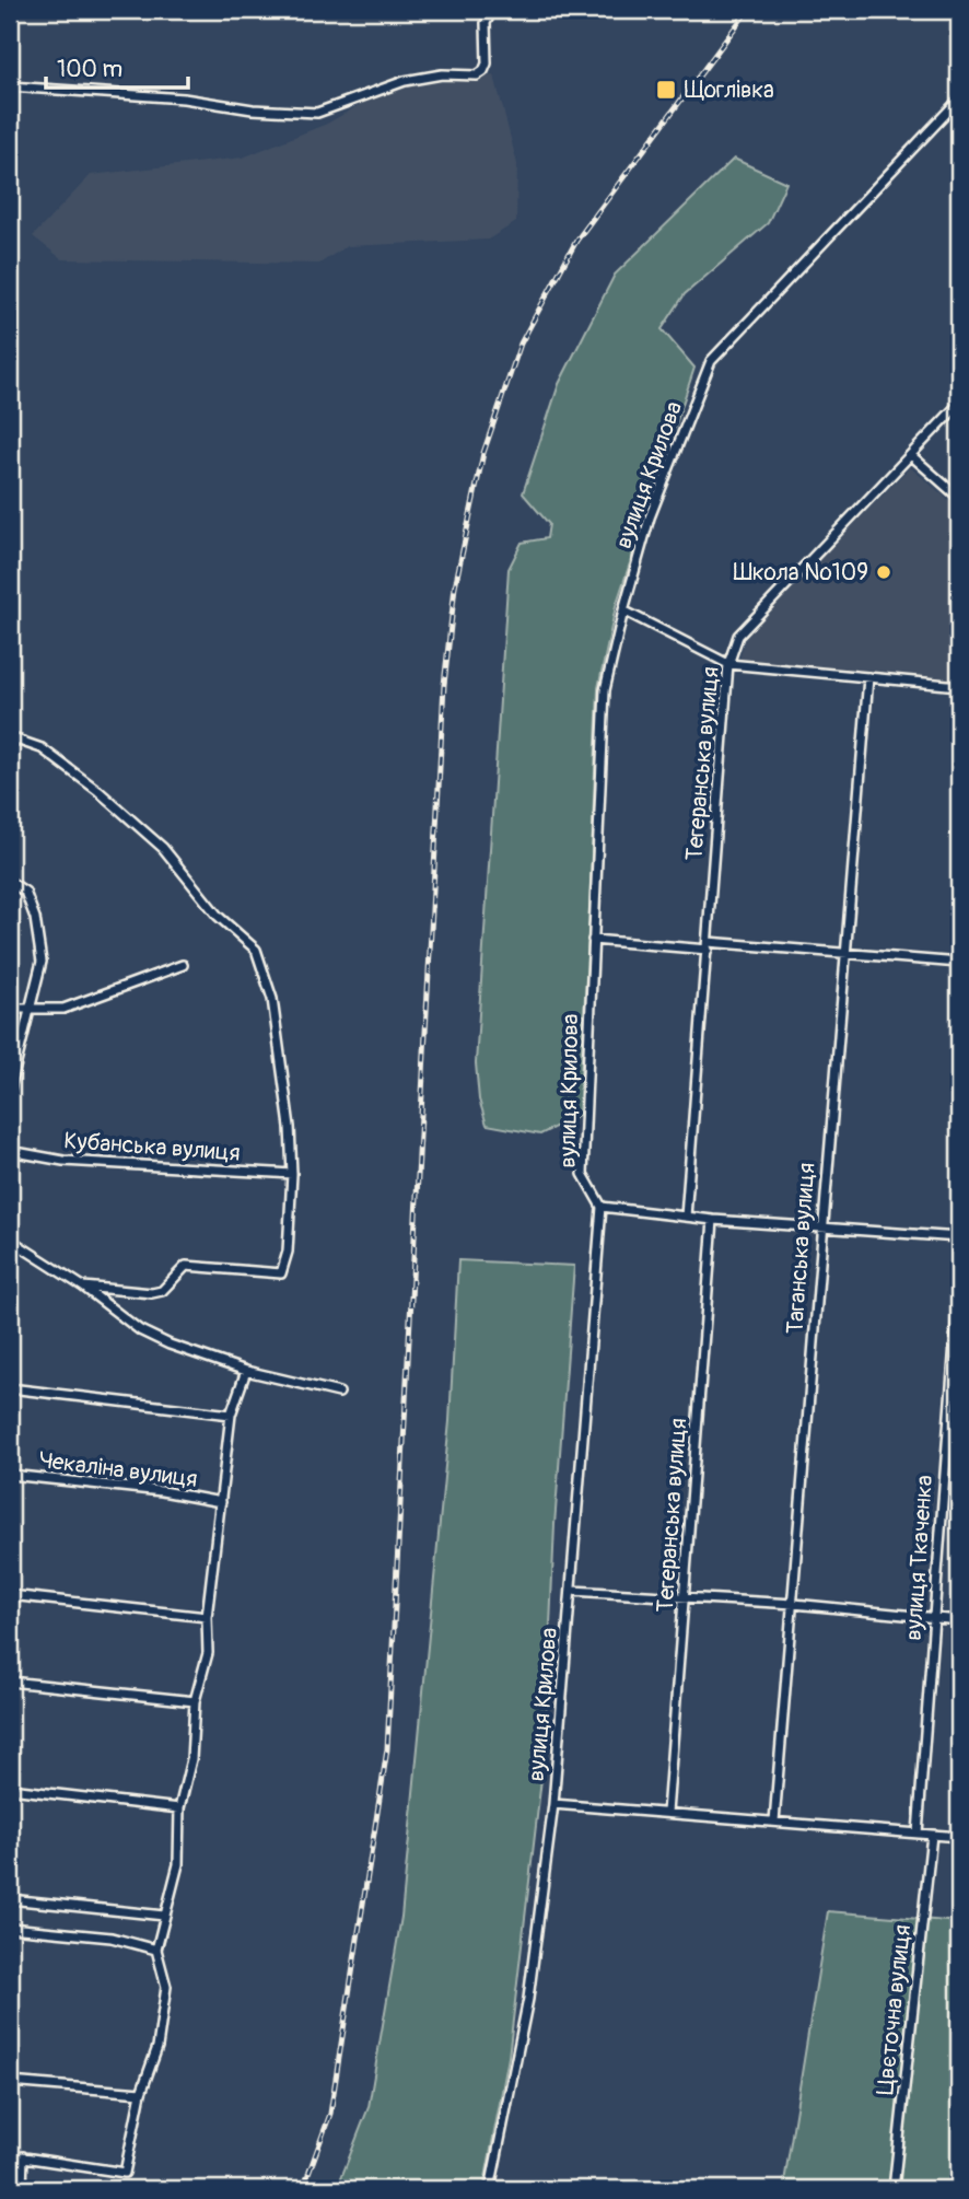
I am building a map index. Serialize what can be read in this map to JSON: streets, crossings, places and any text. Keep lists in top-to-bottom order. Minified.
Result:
{"streets":{"street":["вулиця Крилова","Тегеранська вулиця","Кубанська вулиця","Таганська вулиця","Чекаліна вулиця","вулиця Ткаченка","Цвєточна вулиця"]},"places":{"transit":["Щоглівка"],"other":["Школа №109"]},"scale_bar":"100 m"}
